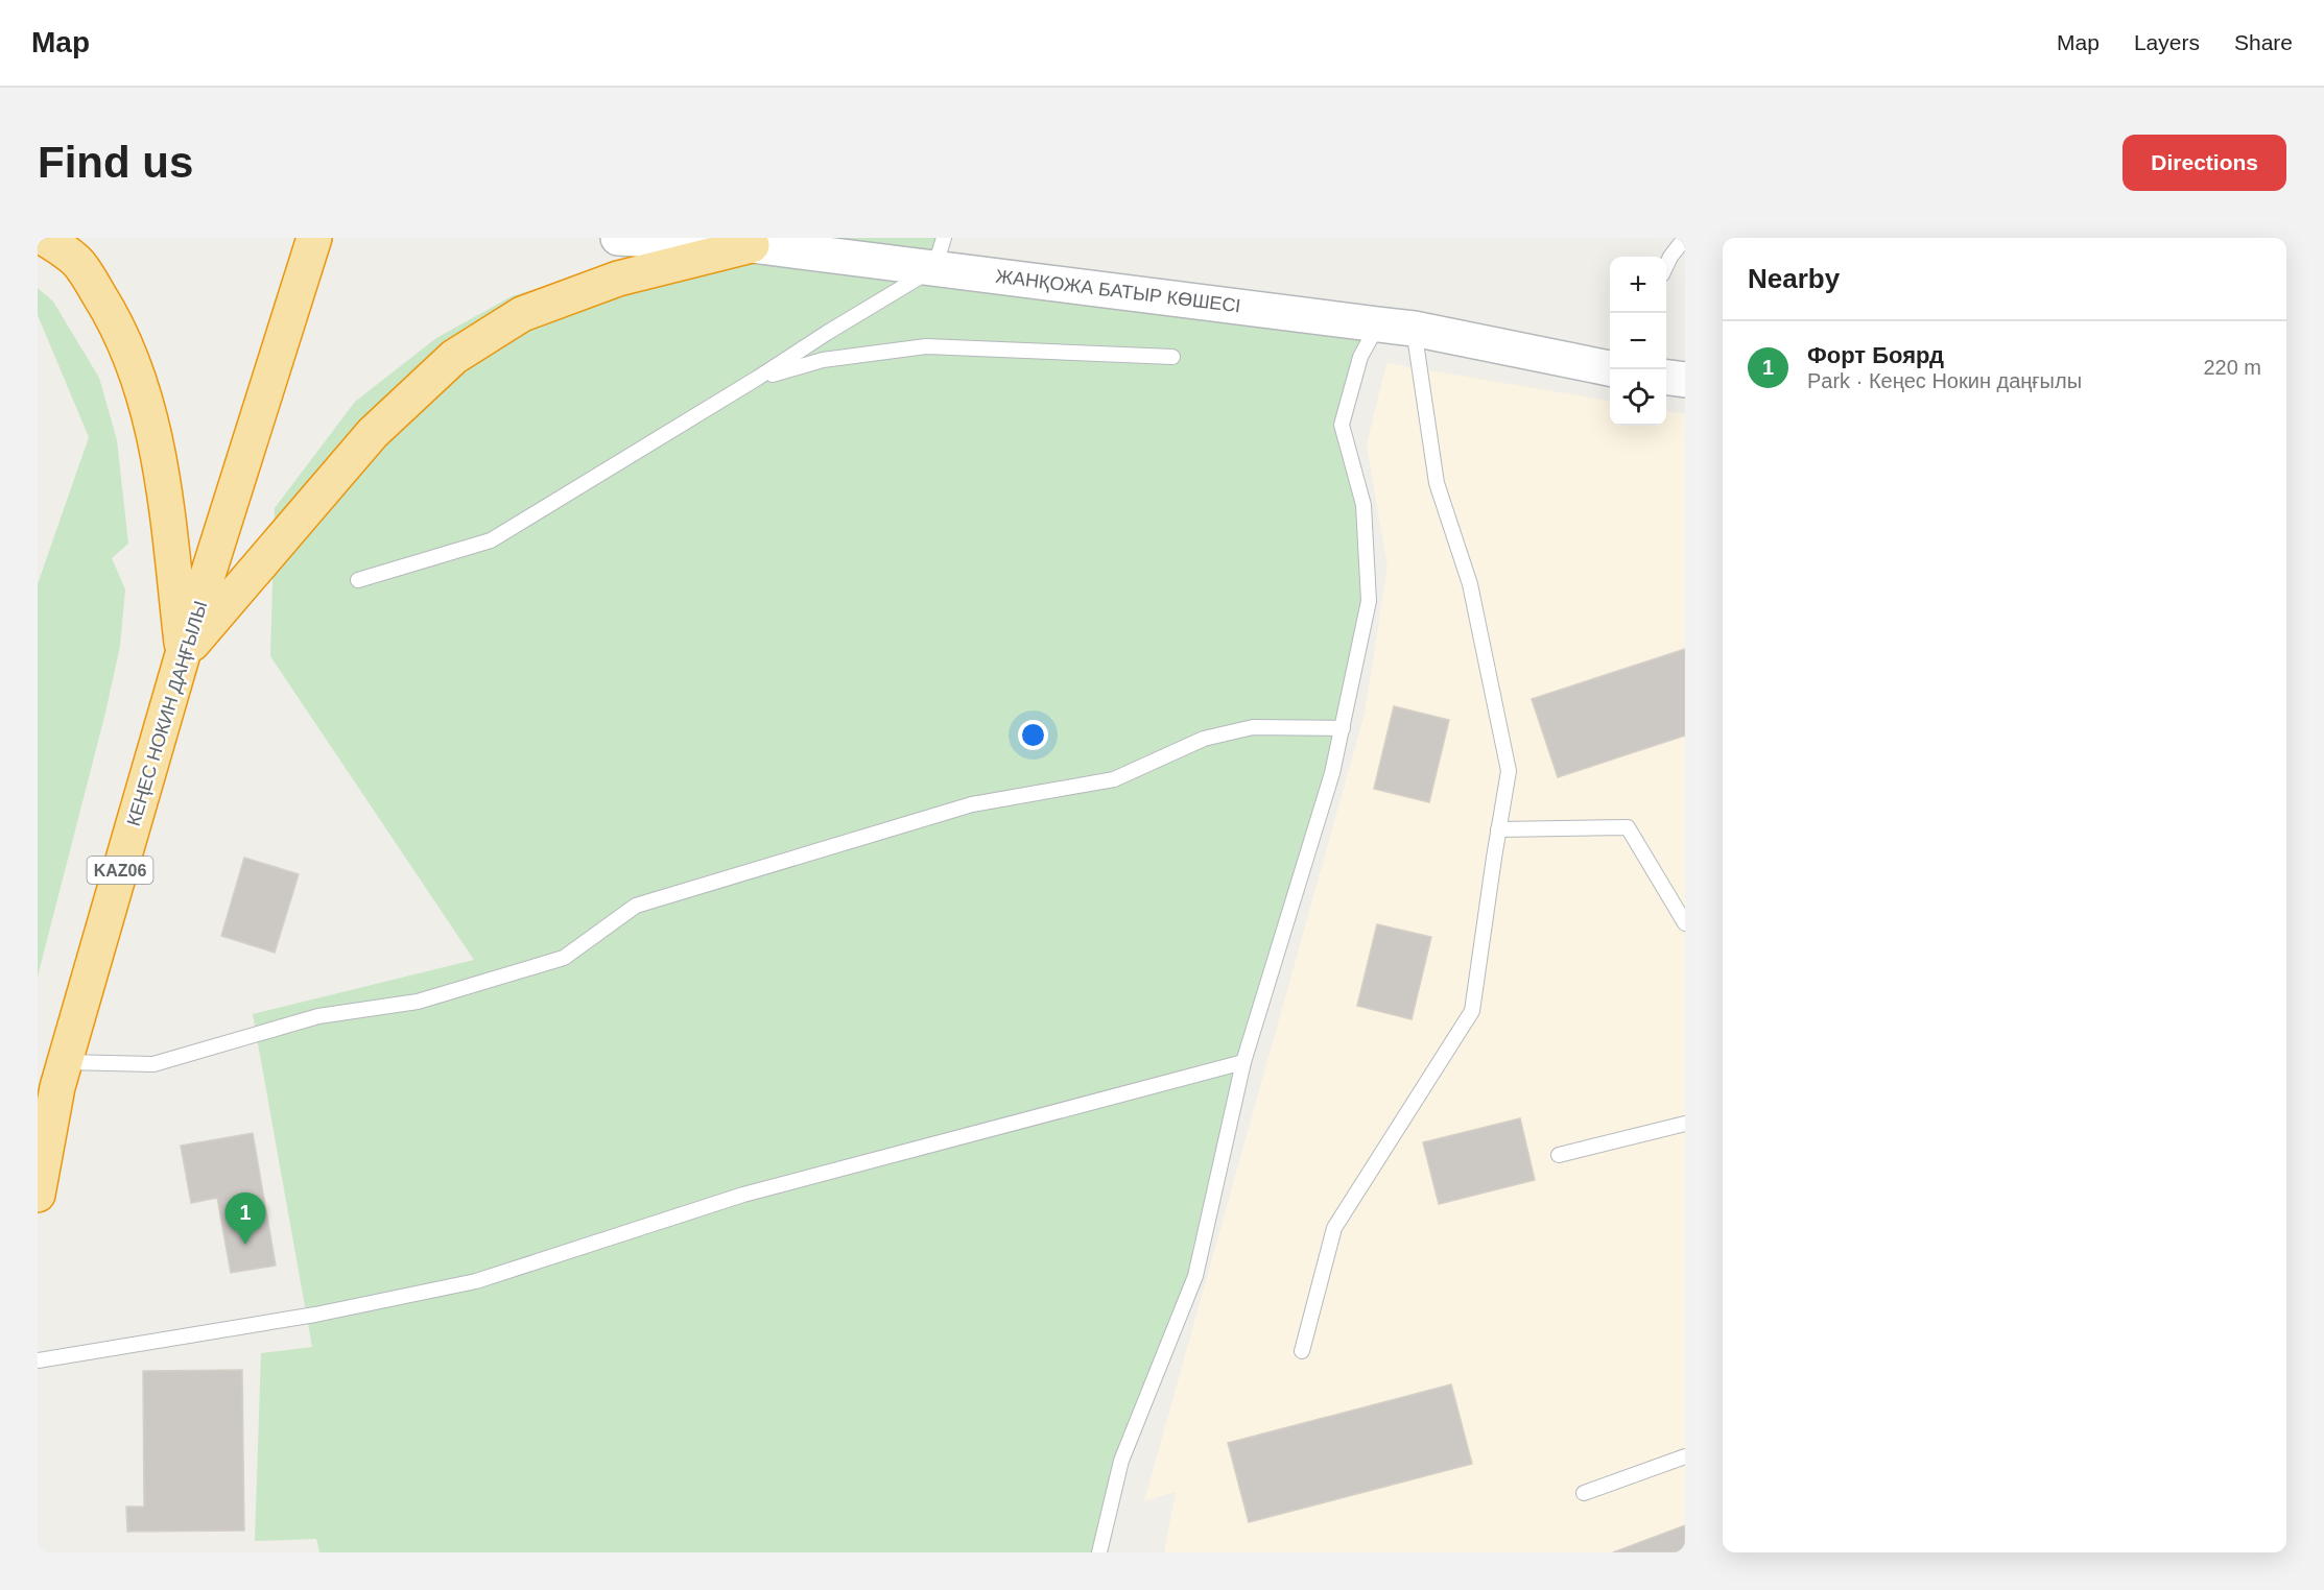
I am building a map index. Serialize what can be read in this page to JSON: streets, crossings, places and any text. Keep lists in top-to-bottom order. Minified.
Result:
{"streets":{"highway":["КЕҢЕС НОКИН ДАҢҒЫЛЫ","KАZ06"],"main road":["ЖАНҚОЖА БАТЫР КӨШЕСІ"]},"page":{"header":"Map","nav":["Map","Layers","Share"],"buttons":"Directions","title":"Find us","heading":"Nearby","map_buttons":["+","−"],"list":[{"mark":"1","name":"Форт Боярд","note":"Park · Кеңес Нокин даңғылы","value":"220 m"}],"pins":"1"}}
